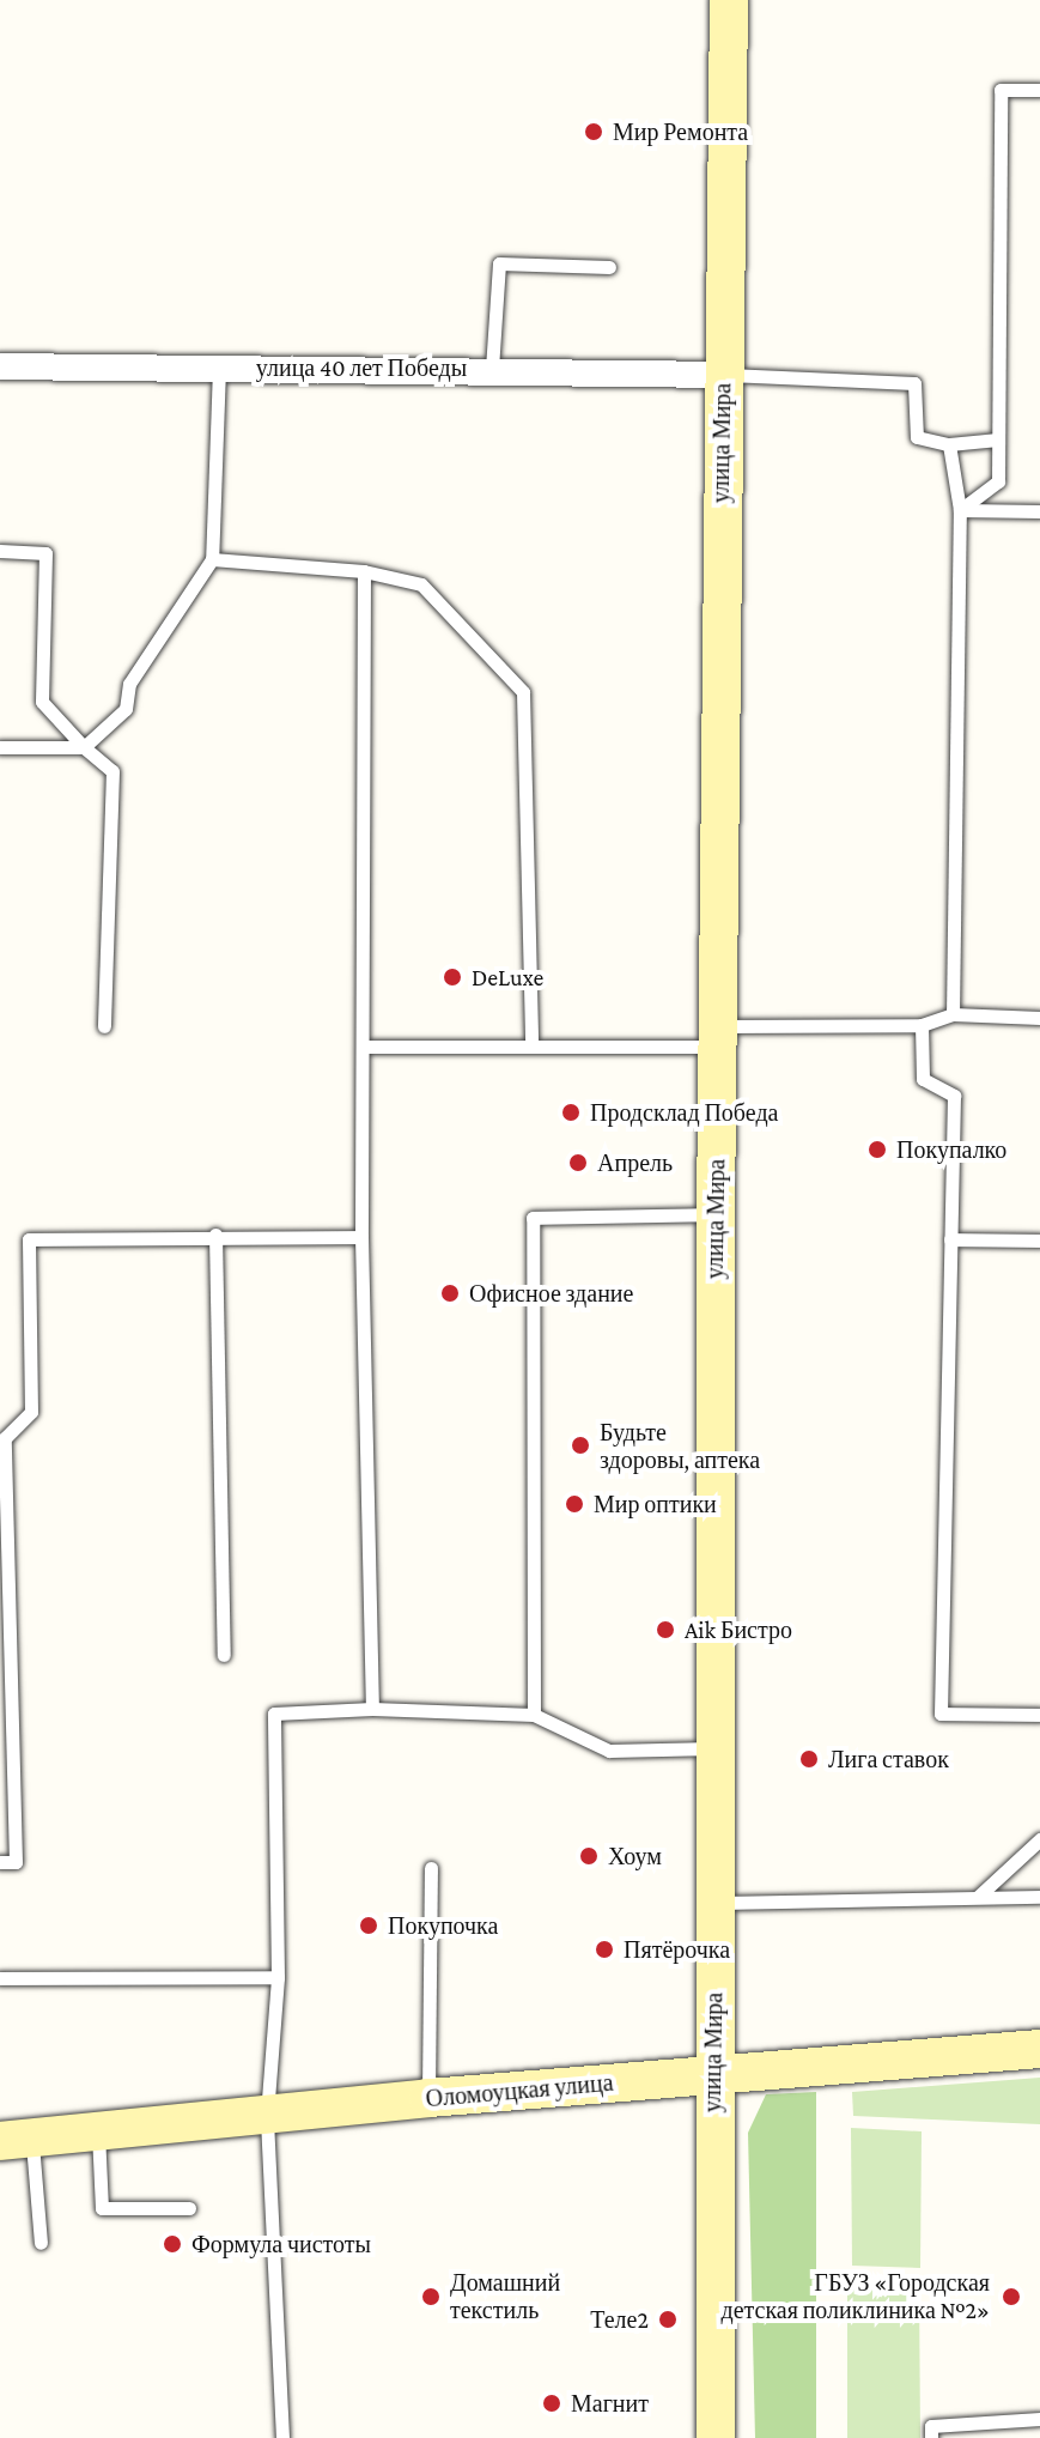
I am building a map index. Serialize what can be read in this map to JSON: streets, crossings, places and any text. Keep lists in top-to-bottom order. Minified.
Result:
{"streets":{"street":["улица 40 лет Победы","улица Мира","Оломоуцкая улица"]},"crossings":[["улица 40 лет Победы","улица Мира"],["улица Мира","Оломоуцкая улица"]],"places":["Мир Ремонта","DeLuxe","Продсклад Победа","Покупалко","Апрель","Офисное здание","Будьте здоровы, аптека","Мир оптики","Aik Бистро","Лига ставок","Хоум","Покупочка","Пятёрочка","Формула чистоты","Домашний текстиль","ГБУЗ «Городская детская поликлиника №2»","Теле2","Магнит"]}
